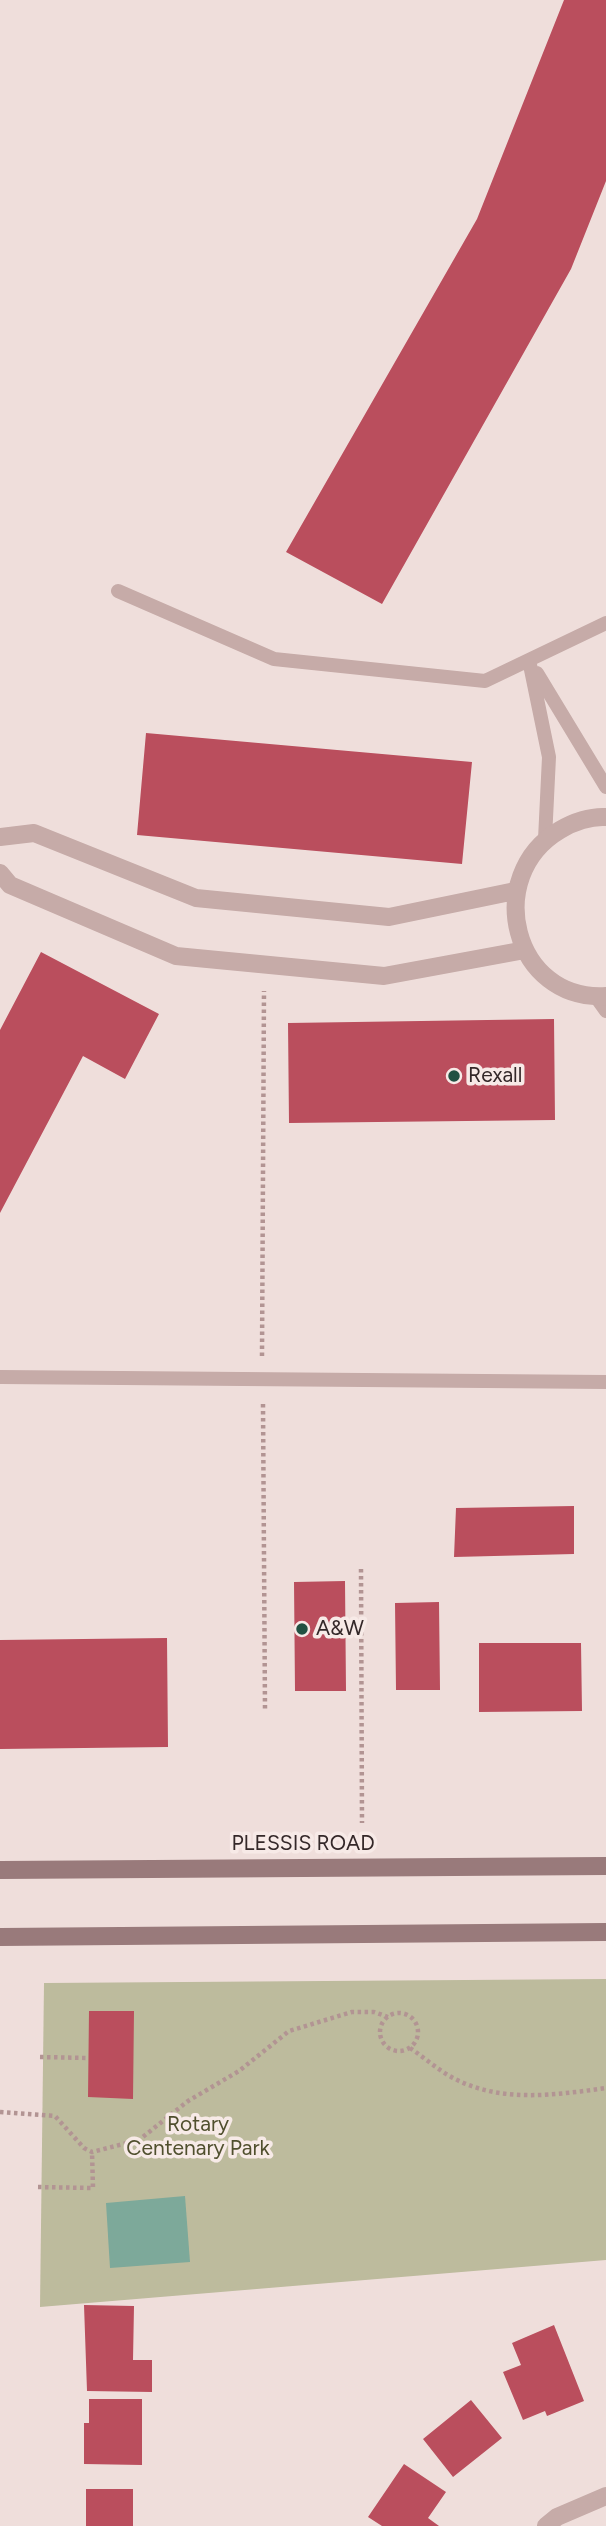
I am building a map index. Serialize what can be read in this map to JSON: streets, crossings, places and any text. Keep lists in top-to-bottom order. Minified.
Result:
{"streets":{"main road":["PLESSIS ROAD"]},"parks":["Rotary Centenary Park"],"places":["Rexall","A&W"]}
